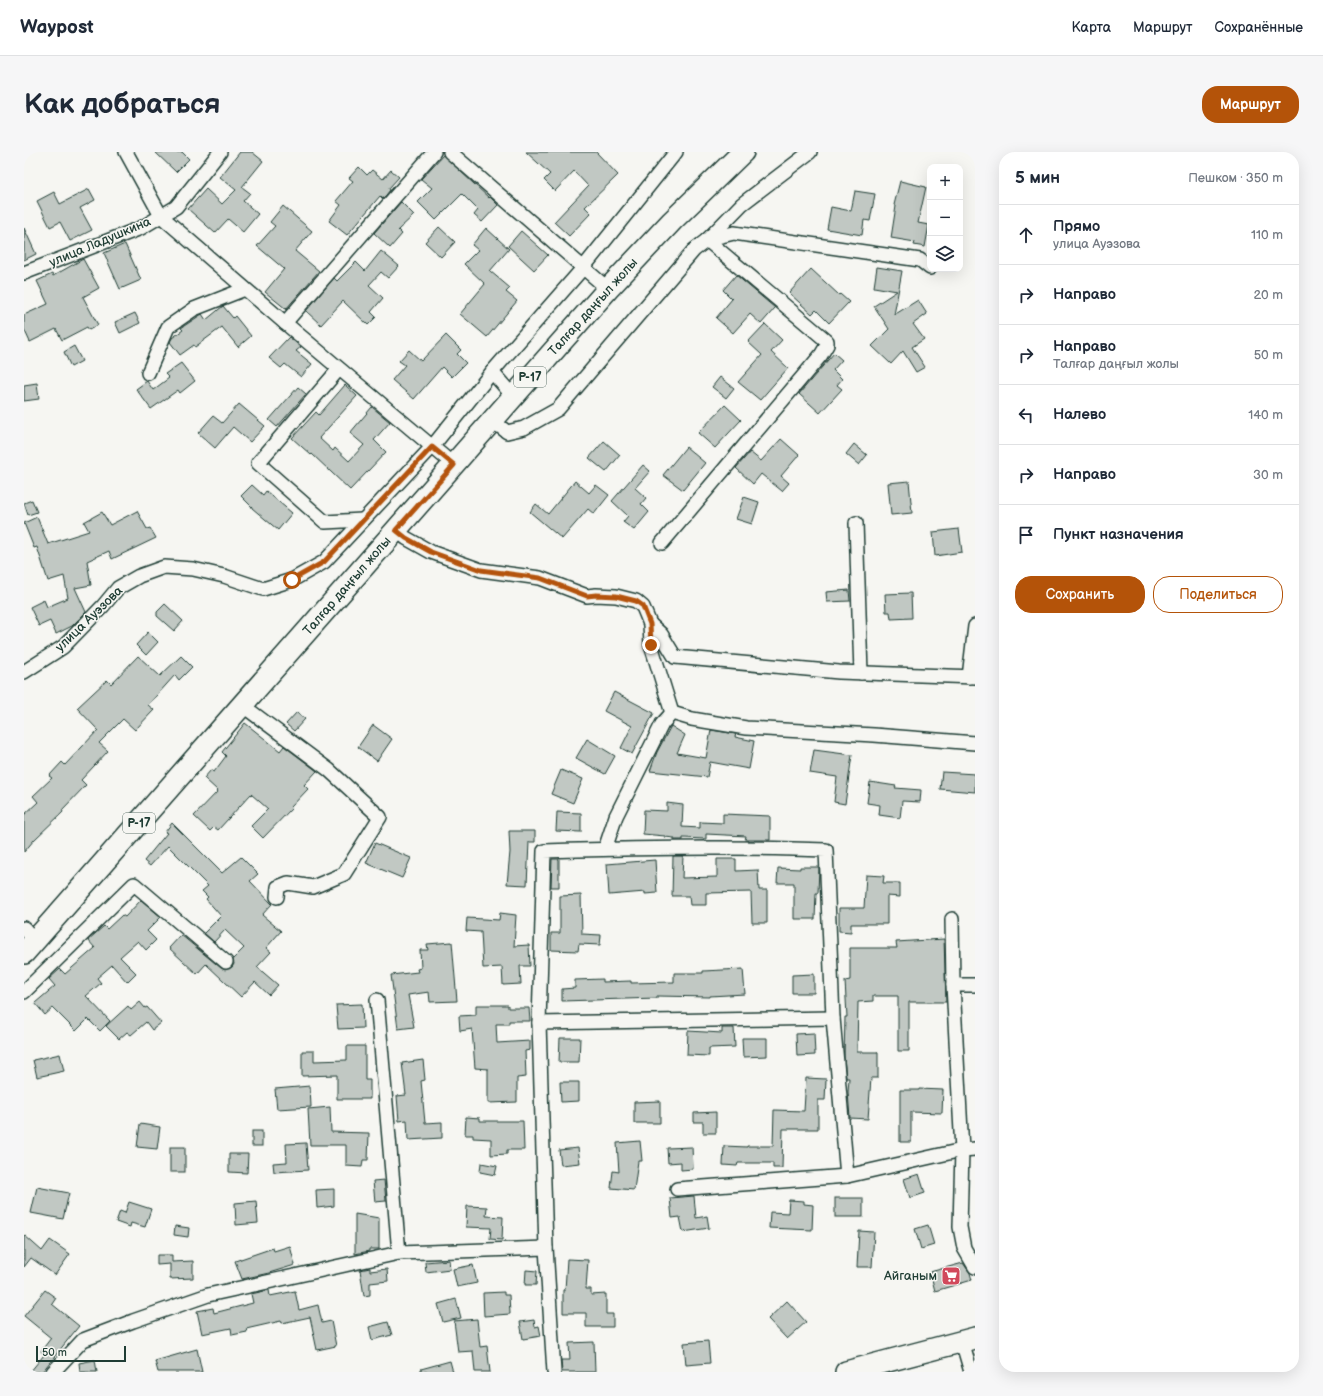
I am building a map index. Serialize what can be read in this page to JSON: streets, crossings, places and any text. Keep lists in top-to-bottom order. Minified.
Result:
{"streets":{"main road":["Талғар даңғыл жолы","P-17"],"street":["улица Ладушкина","улица Ауэзова"]},"places":{"supermarket":["Айганым"]},"scale_bar":"50 m","page":{"header":"Waypost","nav":["Карта","Маршрут","Сохранённые"],"buttons":["Маршрут",["Сохранить","Поделиться"]],"title":"Как добраться","heading":["5 мин","Пешком · 350 m"],"map_buttons":["+","−"],"list":[["Прямо","улица Ауэзова","110 m"],["Направо","20 m"],["Направо","Талғар даңғыл жолы","50 m"],["Налево","140 m"],["Направо","30 m"],"Пункт назначения"],"scale":"50 m"}}
